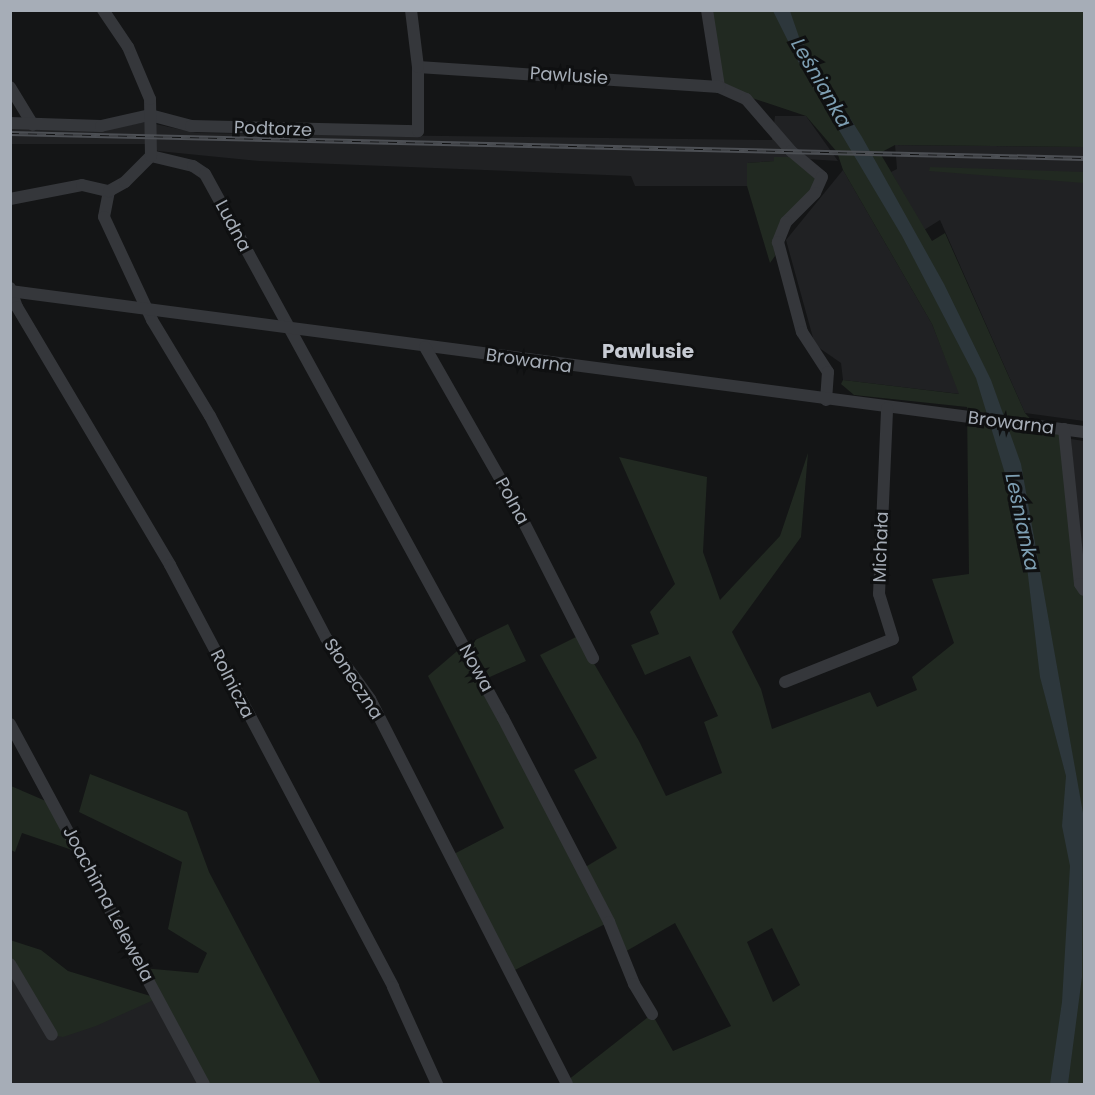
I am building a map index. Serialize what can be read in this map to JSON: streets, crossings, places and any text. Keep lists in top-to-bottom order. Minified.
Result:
{"streets":{"street":["Pawlusie","Podtorze","Ludna","Browarna","Polna","Michała","Nowa","Słoneczna","Rolnicza","Joachima Lelewela"]},"crossings":[["Pawlusie","Podtorze"],["Ludna","Browarna"],["Ludna","Nowa"],["Browarna","Polna"],["Browarna","Michała"],["Browarna","Nowa"],["Browarna","Słoneczna"],["Browarna","Rolnicza"]],"districts":["Pawlusie"],"water":["Leśnianka"]}
